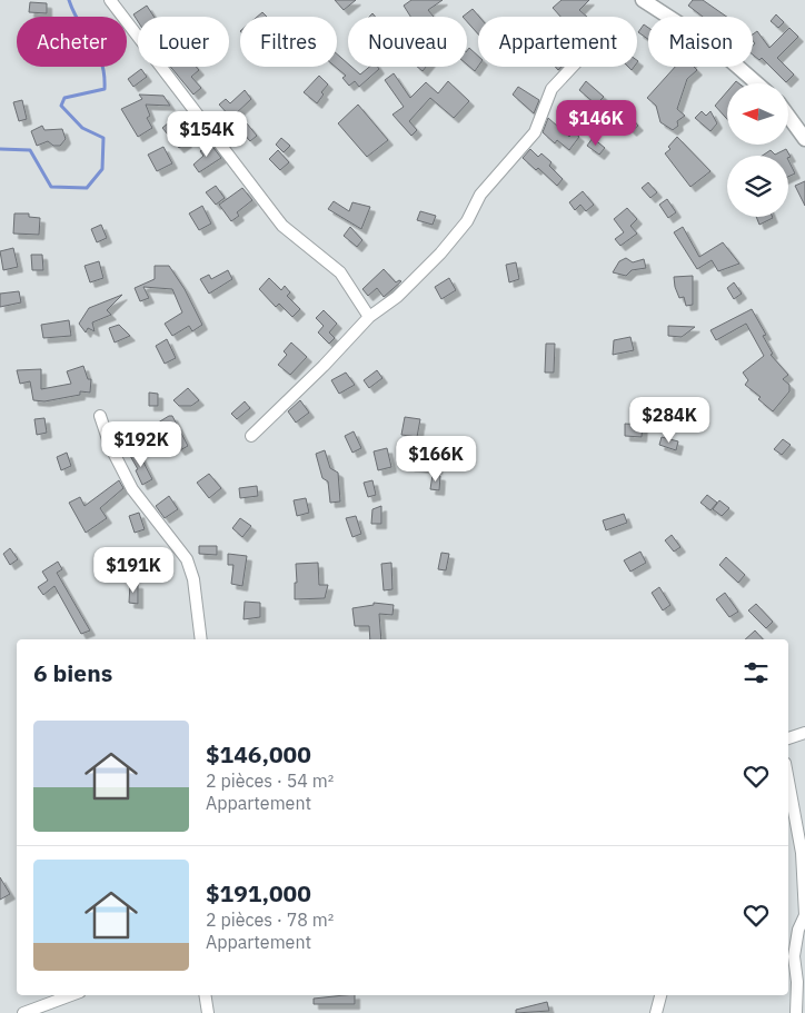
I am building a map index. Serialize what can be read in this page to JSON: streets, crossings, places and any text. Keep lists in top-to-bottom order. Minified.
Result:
{"north":"left","page":{"chip":["Acheter","Louer","Filtres","Nouveau","Appartement","Maison"],"price":["$146K","$154K","$284K","$192K","$166K","$191K"],"heading":"6 biens","list":[{"name":"$146,000","note":"2 pièces · 54 m² · Appartement"},{"name":"$191,000","note":"2 pièces · 78 m² · Appartement"}]}}
